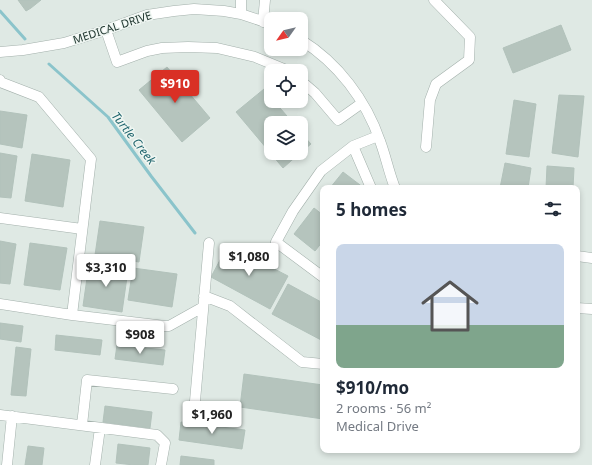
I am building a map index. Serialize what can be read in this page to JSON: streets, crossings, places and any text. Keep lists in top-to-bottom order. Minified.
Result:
{"streets":{"street":["MEDICAL DRIVE"]},"water":["Turtle Creek"],"north":"bottom left","page":{"price":["$910","$1,080","$3,310","$908","$1,960"],"heading":"5 homes","list":[{"name":"$910/mo","note":"2 rooms · 56 m² · Medical Drive"}]}}
